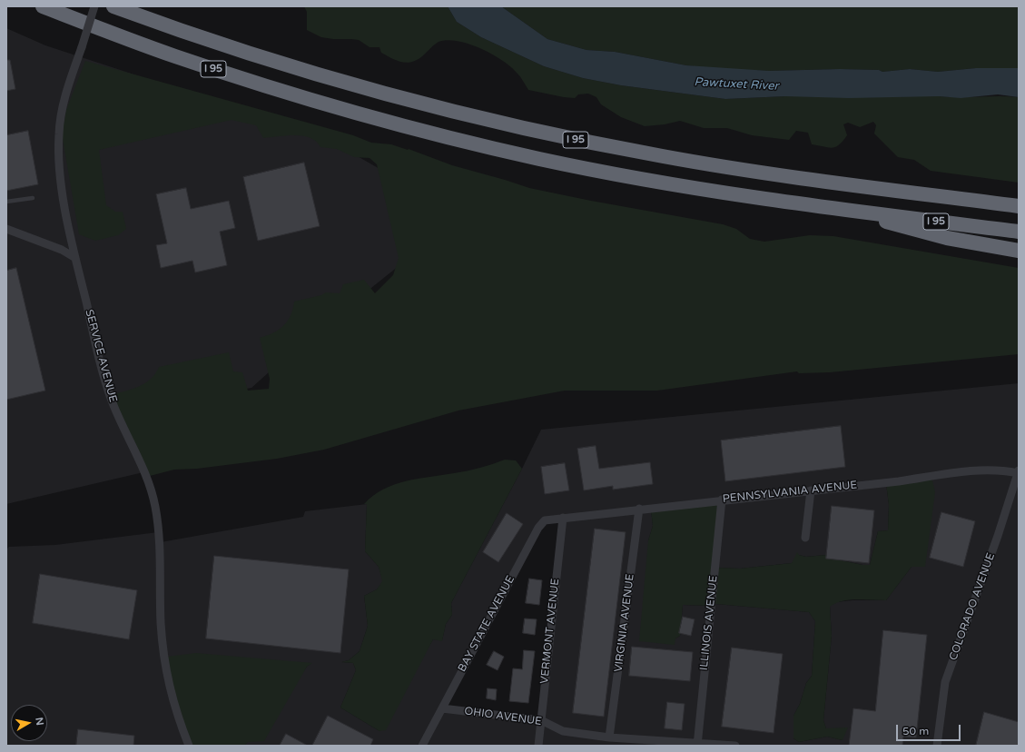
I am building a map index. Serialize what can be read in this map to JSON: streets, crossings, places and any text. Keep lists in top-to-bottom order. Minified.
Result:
{"streets":{"highway":["I 95"],"street":["SERVICE AVENUE","PENNSYLVANIA AVENUE","COLORADO AVENUE","VIRGINIA AVENUE","ILLINOIS AVENUE","BAY STATE AVENUE","VERMONT AVENUE","OHIO AVENUE"]},"crossings":[["PENNSYLVANIA AVENUE","COLORADO AVENUE"],["PENNSYLVANIA AVENUE","VIRGINIA AVENUE"],["PENNSYLVANIA AVENUE","ILLINOIS AVENUE"],["PENNSYLVANIA AVENUE","BAY STATE AVENUE"],["PENNSYLVANIA AVENUE","VERMONT AVENUE"],["VIRGINIA AVENUE","OHIO AVENUE"],["ILLINOIS AVENUE","OHIO AVENUE"],["BAY STATE AVENUE","VERMONT AVENUE"],["BAY STATE AVENUE","OHIO AVENUE"],["VERMONT AVENUE","OHIO AVENUE"]],"water":["Pawtuxet River"],"scale_bar":"50 m","north":"right"}
